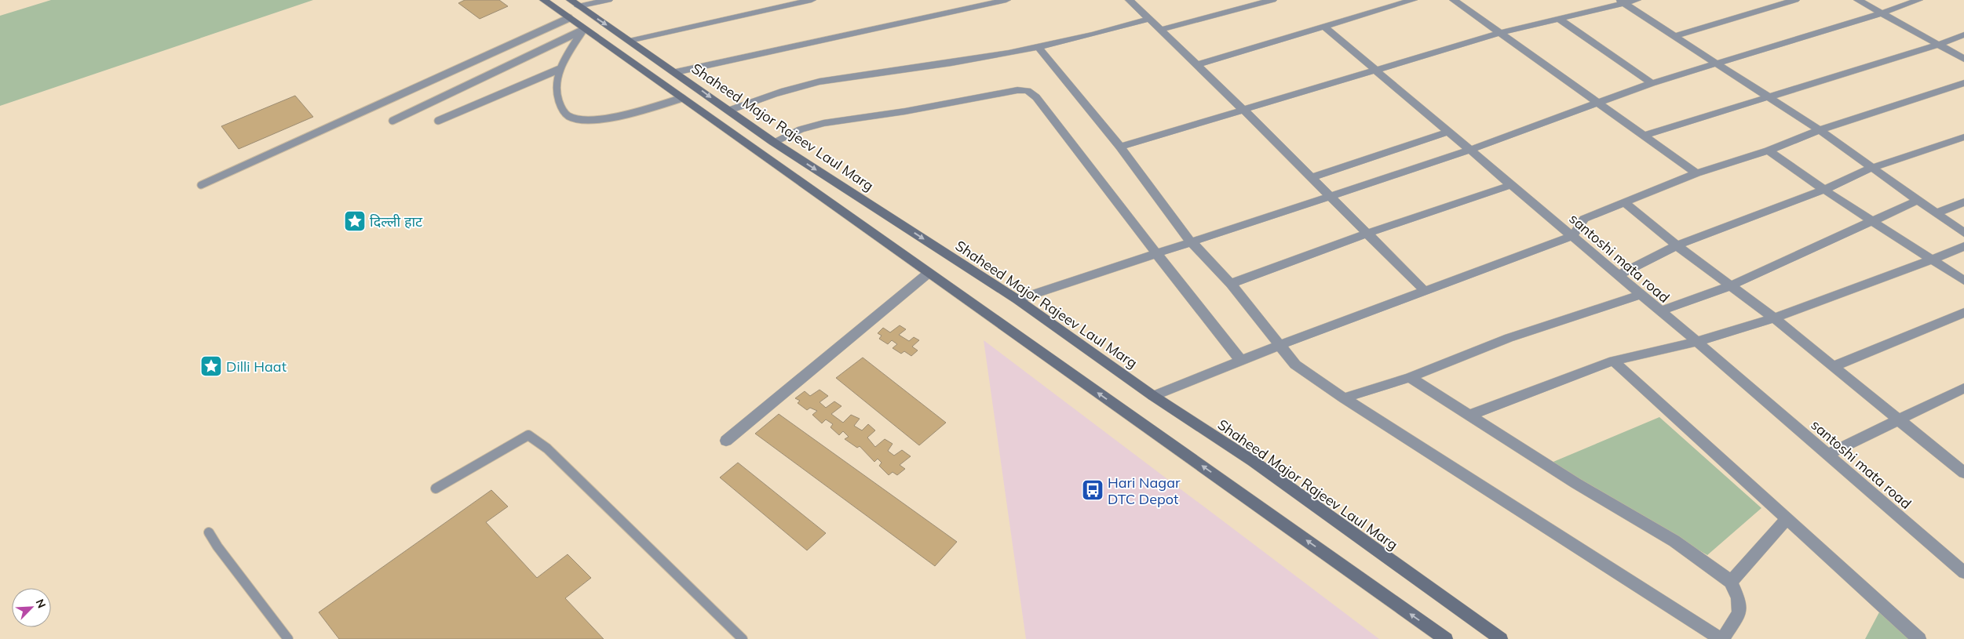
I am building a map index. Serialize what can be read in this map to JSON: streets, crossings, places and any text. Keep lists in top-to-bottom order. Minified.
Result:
{"streets":{"street":["Shaheed Major Rajeev Laul Marg","santoshi mata road"]},"places":{"place":["दिल्ली हाट","Dilli Haat"],"bus stop":["Hari Nagar DTC Depot"]},"north":"top right"}
